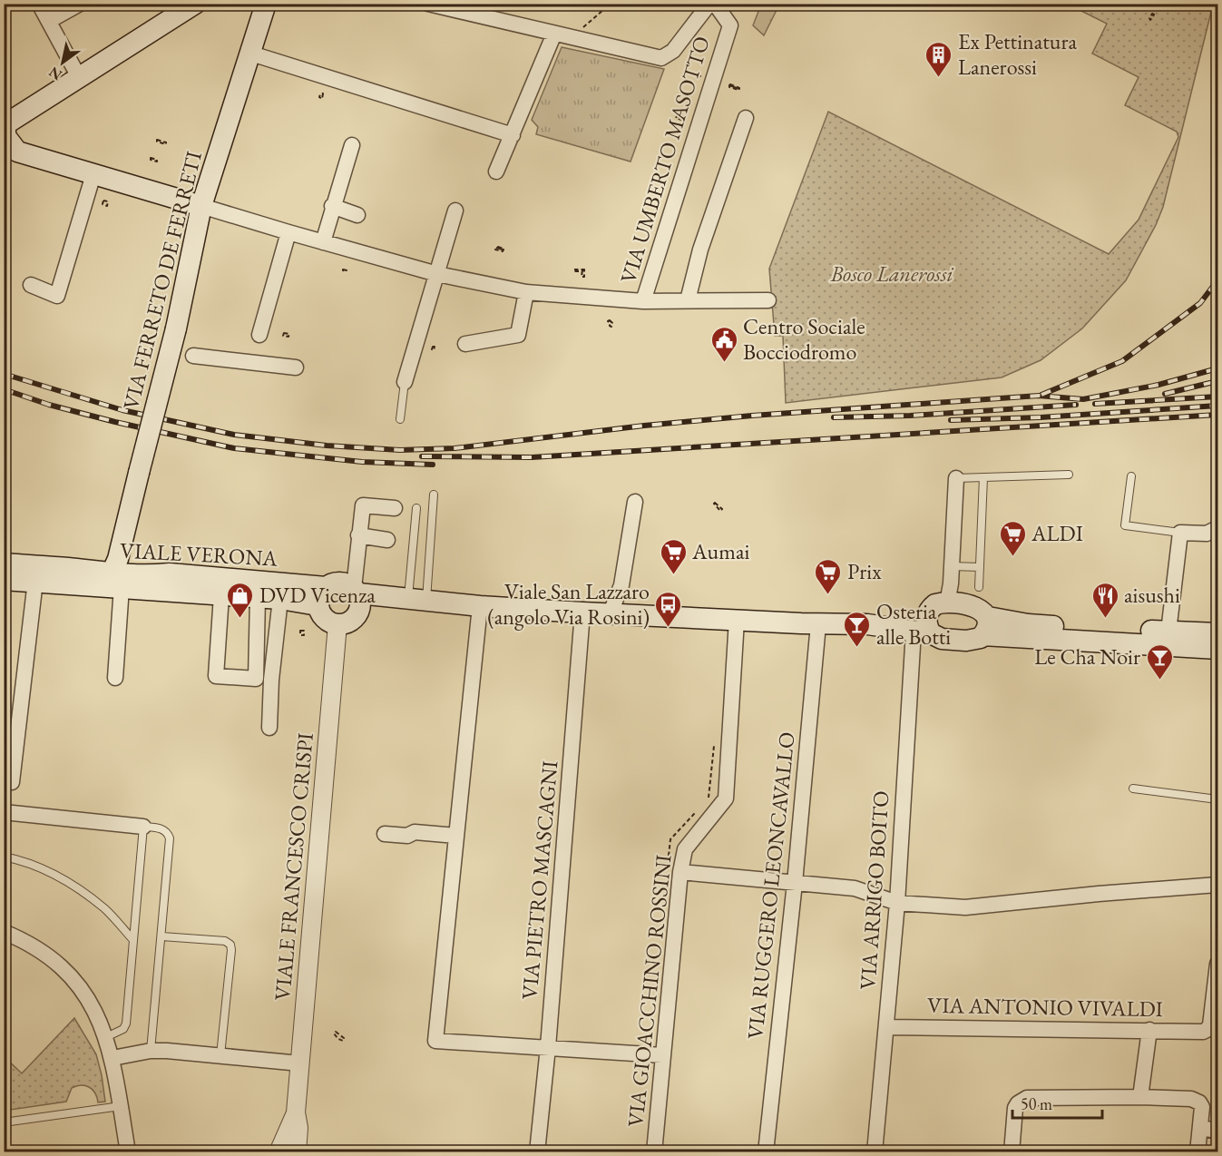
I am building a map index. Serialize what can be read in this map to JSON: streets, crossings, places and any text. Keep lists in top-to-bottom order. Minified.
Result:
{"streets":{"main road":["VIA FERRETO DE FERRETI","VIALE VERONA"],"street":["VIA UMBERTO MASOTTO","VIALE FRANCESCO CRISPI","VIA PIETRO MASCAGNI","VIA RUGGERO LEONCAVALLO","VIA ARRIGO BOITO","VIA GIOACCHINO ROSSINI","VIA ANTONIO VIVALDI"]},"crossings":[["VIA FERRETO DE FERRETI","VIALE VERONA"],["VIALE VERONA","VIALE FRANCESCO CRISPI"],["VIA ARRIGO BOITO","VIA ANTONIO VIVALDI"]],"parks":["Bosco Lanerossi"],"places":{"building":["Ex Pettinatura Lanerossi"],"public building":["Centro Sociale Bocciodromo"],"supermarket":["ALDI","Aumai","Prix"],"shop":["DVD Vicenza"],"restaurant":["aisushi"],"bus stop":["Viale San Lazzaro (angolo Via Rosini)"],"bar":["Osteria alle Botti","Le Cha Noir"]},"scale_bar":"50 m","north":"bottom left"}
